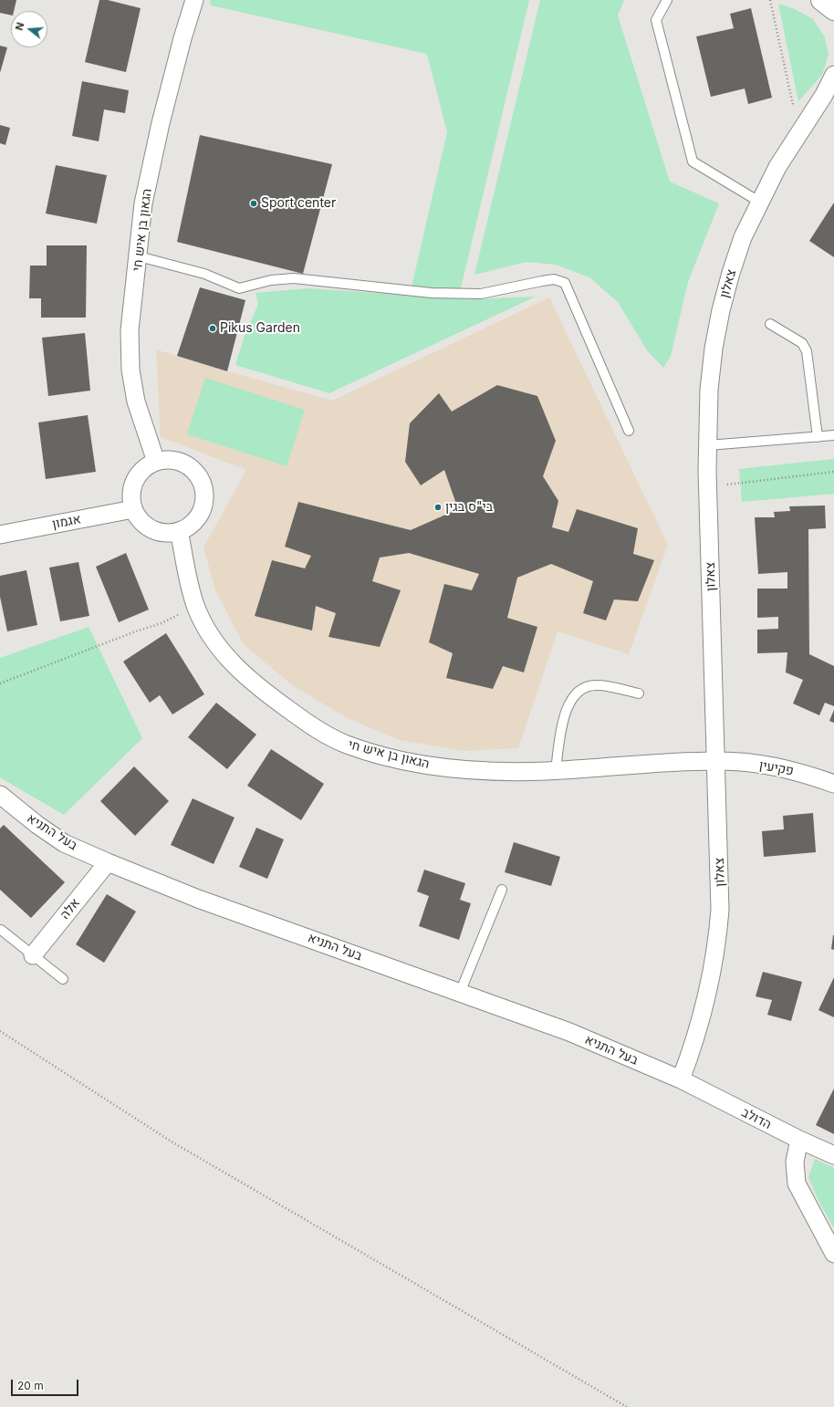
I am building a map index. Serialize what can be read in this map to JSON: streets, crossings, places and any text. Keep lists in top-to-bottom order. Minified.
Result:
{"streets":{"street":["הגאון בן איש חי","צאלון","אגמון","פקיעין","בעל התניא","אלה","הדולב"]},"crossings":[["הגאון בן איש חי","צאלון"],["הגאון בן איש חי","אגמון"],["הגאון בן איש חי","פקיעין"],["צאלון","פקיעין"],["צאלון","בעל התניא"],["צאלון","הדולב"],["בעל התניא","אלה"],["בעל התניא","הדולב"]],"places":["Sport center","Pikus Garden","בי\"ס בגין"],"scale_bar":"20 m","north":"left"}
